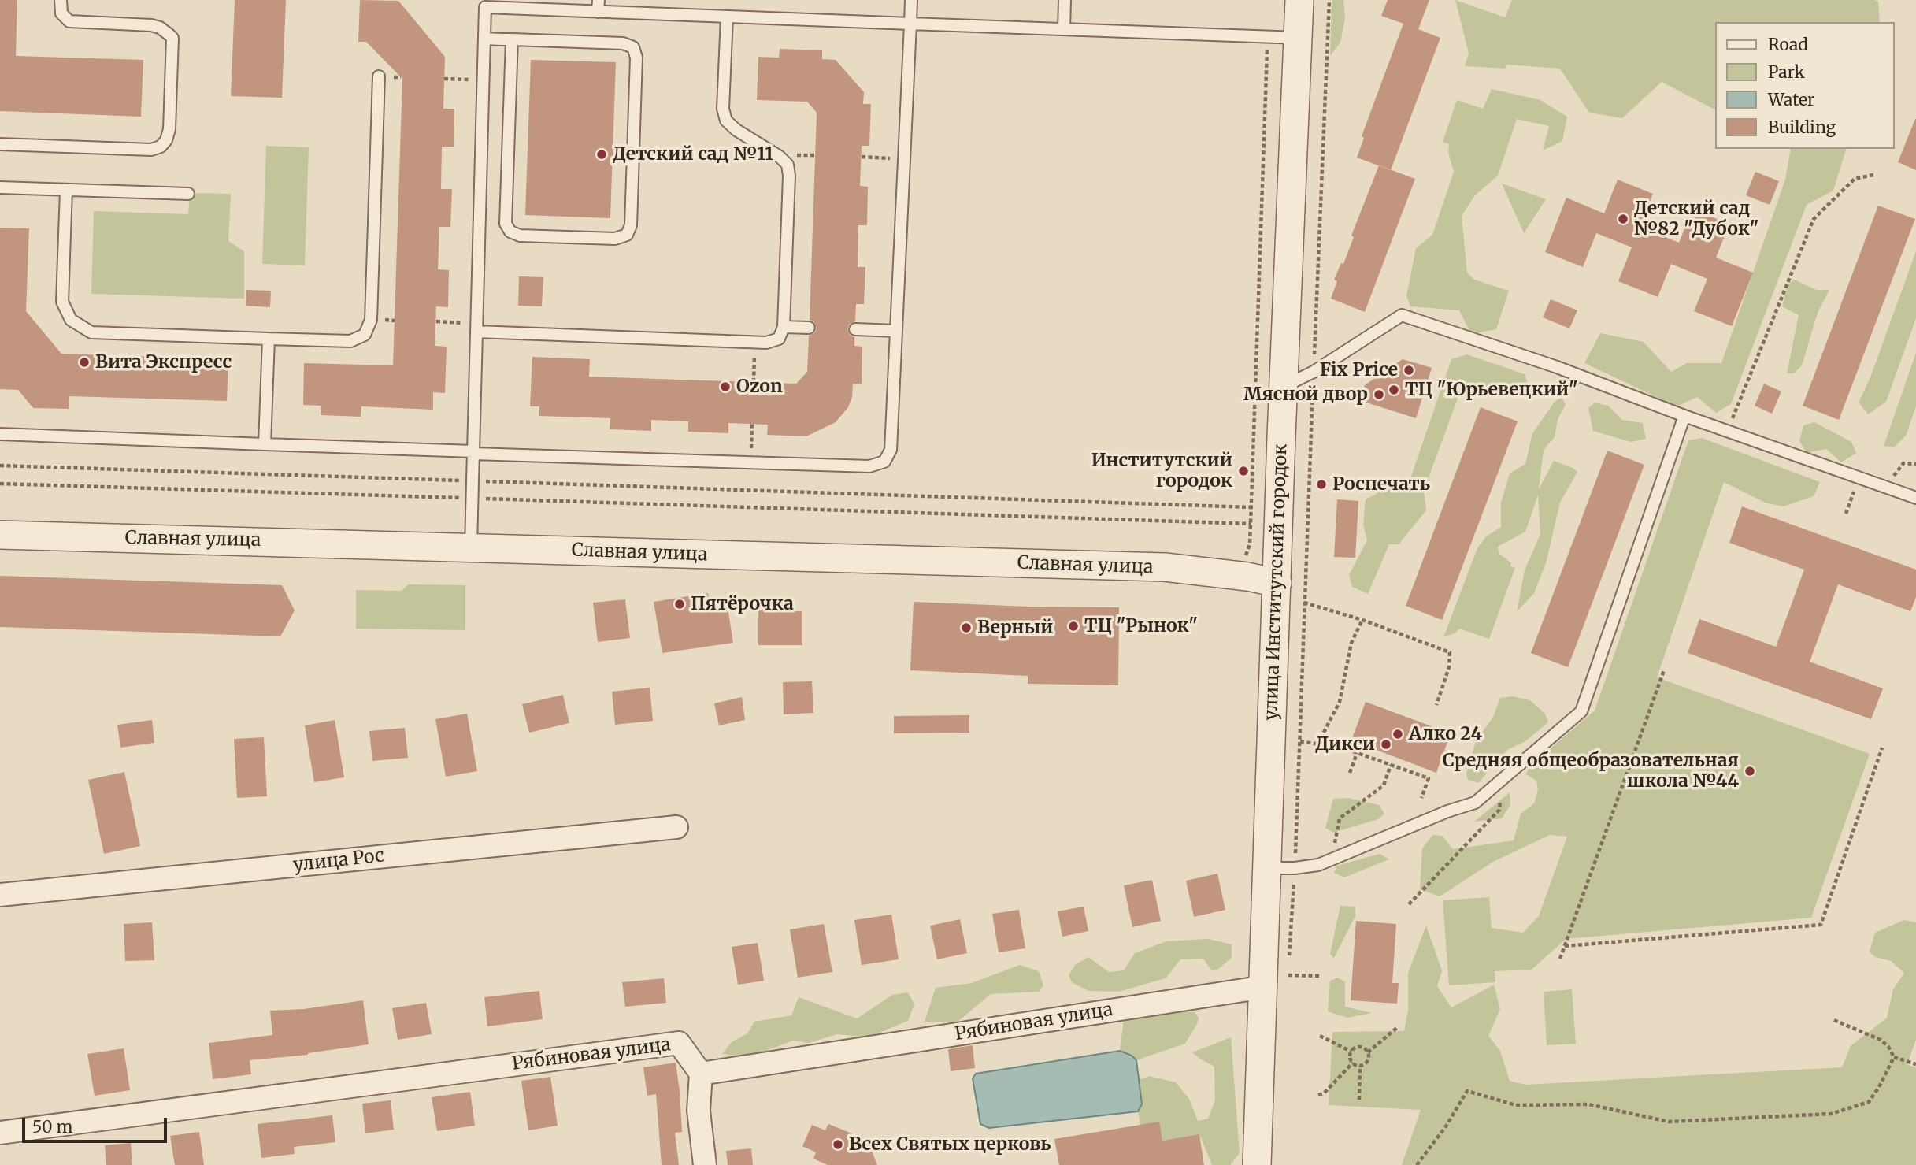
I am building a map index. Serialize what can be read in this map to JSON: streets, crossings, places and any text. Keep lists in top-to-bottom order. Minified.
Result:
{"streets":{"street":["Славная улица","улица Институтский городок","улица Рос","Рябиновая улица"]},"crossings":[["Славная улица","улица Институтский городок"],["улица Институтский городок","Рябиновая улица"]],"places":["Детский сад №11","Детский сад №82 \"Дубок\"","Вита Экспресс","Fix Price","Ozon","ТЦ \"Юрьевецкий\"","Мясной двор","Институтский городок","Роспечать","Пятёрочка","ТЦ \"Рынок\"","Верный","Алко 24","Дикси","Средняя общеобразовательная школа №44","Всех Святых церковь"],"legend":["Road","Park","Water","Building"],"scale_bar":"50 m"}
